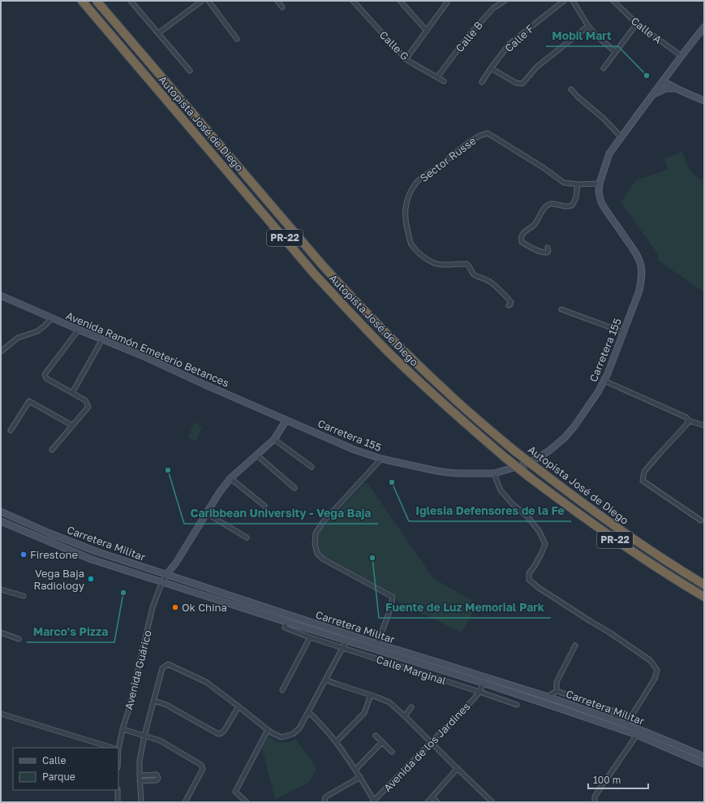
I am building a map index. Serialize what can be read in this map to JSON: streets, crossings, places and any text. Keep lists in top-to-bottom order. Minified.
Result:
{"streets":{"highway":["Autopista José de Diego","PR-22"],"main road":["Avenida Ramón Emeterio Betances","Carretera 155","Carretera Militar"],"street":["Calle A","Calle B","Calle F","Calle G","Sector Russe","Avenida Guárico","Calle Marginal","Avenida de los Jardines"]},"crossings":[["Calle A","Carretera 155"],["Calle B","Calle G"],["Sector Russe","Carretera 155"],["Avenida Ramón Emeterio Betances","Carretera 155"],["Carretera Militar","Avenida Guárico"],["Carretera Militar","Calle Marginal"],["Calle Marginal","Avenida de los Jardines"]],"places":["Mobil Mart","Caribbean University - Vega Baja","Iglesia Defensores de la Fe","Firestone","Fuente de Luz Memorial Park","Vega Baja Radiology","Marco's Pizza","Ok China"],"legend":["Calle","Parque"],"scale_bar":"100 m"}
